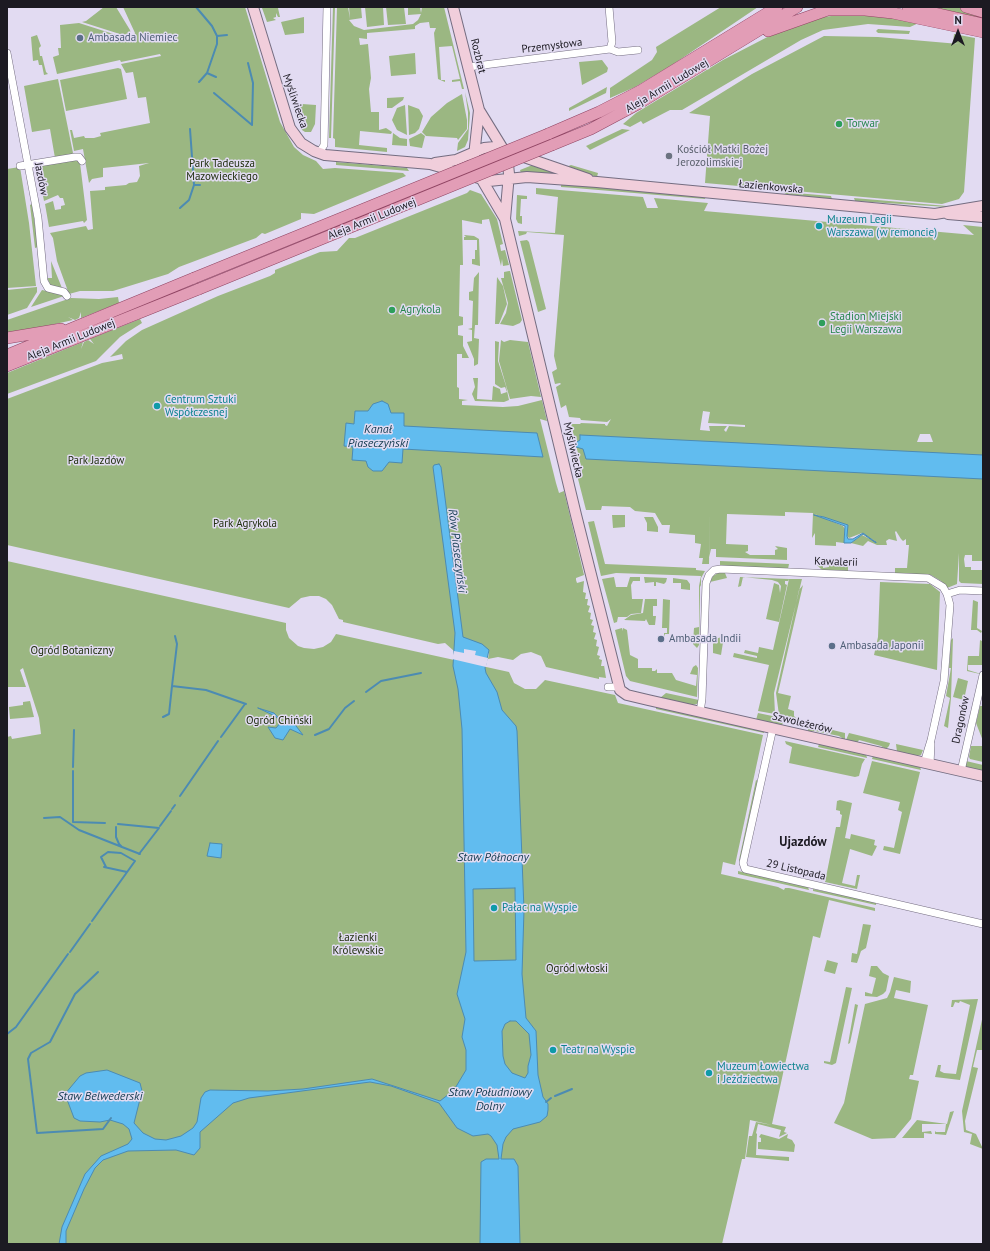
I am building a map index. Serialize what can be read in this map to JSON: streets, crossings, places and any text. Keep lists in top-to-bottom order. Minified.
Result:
{"streets":{"main road":["Aleja Armii Ludowej"],"street":["Przemysłowa","Rozbrat","Myśliwiecka","Jazdów","Łazienkowska","Kawalerii","Dragonów","Szwoleżerów","29 Listopada"]},"crossings":[["Przemysłowa","Rozbrat"],["Rozbrat","Myśliwiecka"],["Rozbrat","Łazienkowska"],["Myśliwiecka","Łazienkowska"],["Myśliwiecka","Szwoleżerów"],["Kawalerii","Szwoleżerów"],["Dragonów","Szwoleżerów"],["Szwoleżerów","29 Listopada"]],"districts":["Ujazdów"],"water":["Kanał Piaseczyński","Rów Piaseczyński","Staw Północny","Staw Południowy Dolny","Staw Belwederski"],"parks":["Park Tadeusza Mazowieckiego","Park Jazdów","Park Agrykola","Ogród Botaniczny","Ogród Chiński","Łazienki Królewskie","Ogród włoski"],"places":["Ambasada Niemiec","Torwar","Kościół Matki Bożej Jerozolimskiej","Muzeum Legii Warszawa (w remoncie)","Agrykola","Stadion Miejski Legii Warszawa","Centrum Sztuki Współczesnej","Ambasada Indii","Ambasada Japonii","Pałac na Wyspie","Teatr na Wyspie","Muzeum Łowiectwa i Jeździectwa"],"north":"top"}
